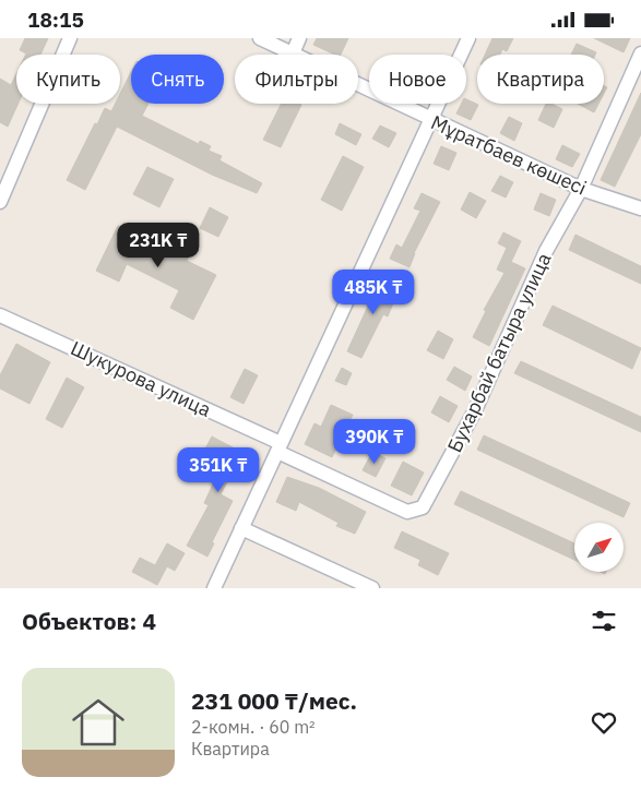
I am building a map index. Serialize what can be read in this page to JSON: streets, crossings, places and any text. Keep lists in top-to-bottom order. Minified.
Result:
{"streets":{"street":["Мұратбаев көшесі","Бухарбай батыра улица","Шукурова улица"]},"crossings":[["Мұратбаев көшесі","Бухарбай батыра улица"],["Бухарбай батыра улица","Шукурова улица"]],"north":"top right","page":{"status":"18:15","chip":["Купить","Снять","Фильтры","Новое","Квартира"],"price":["231K ₸","485K ₸","390K ₸","351K ₸"],"heading":"Объектов: 4","list":[{"name":"231 000 ₸/мес.","note":"2-комн. · 60 m² · Квартира"}]}}
